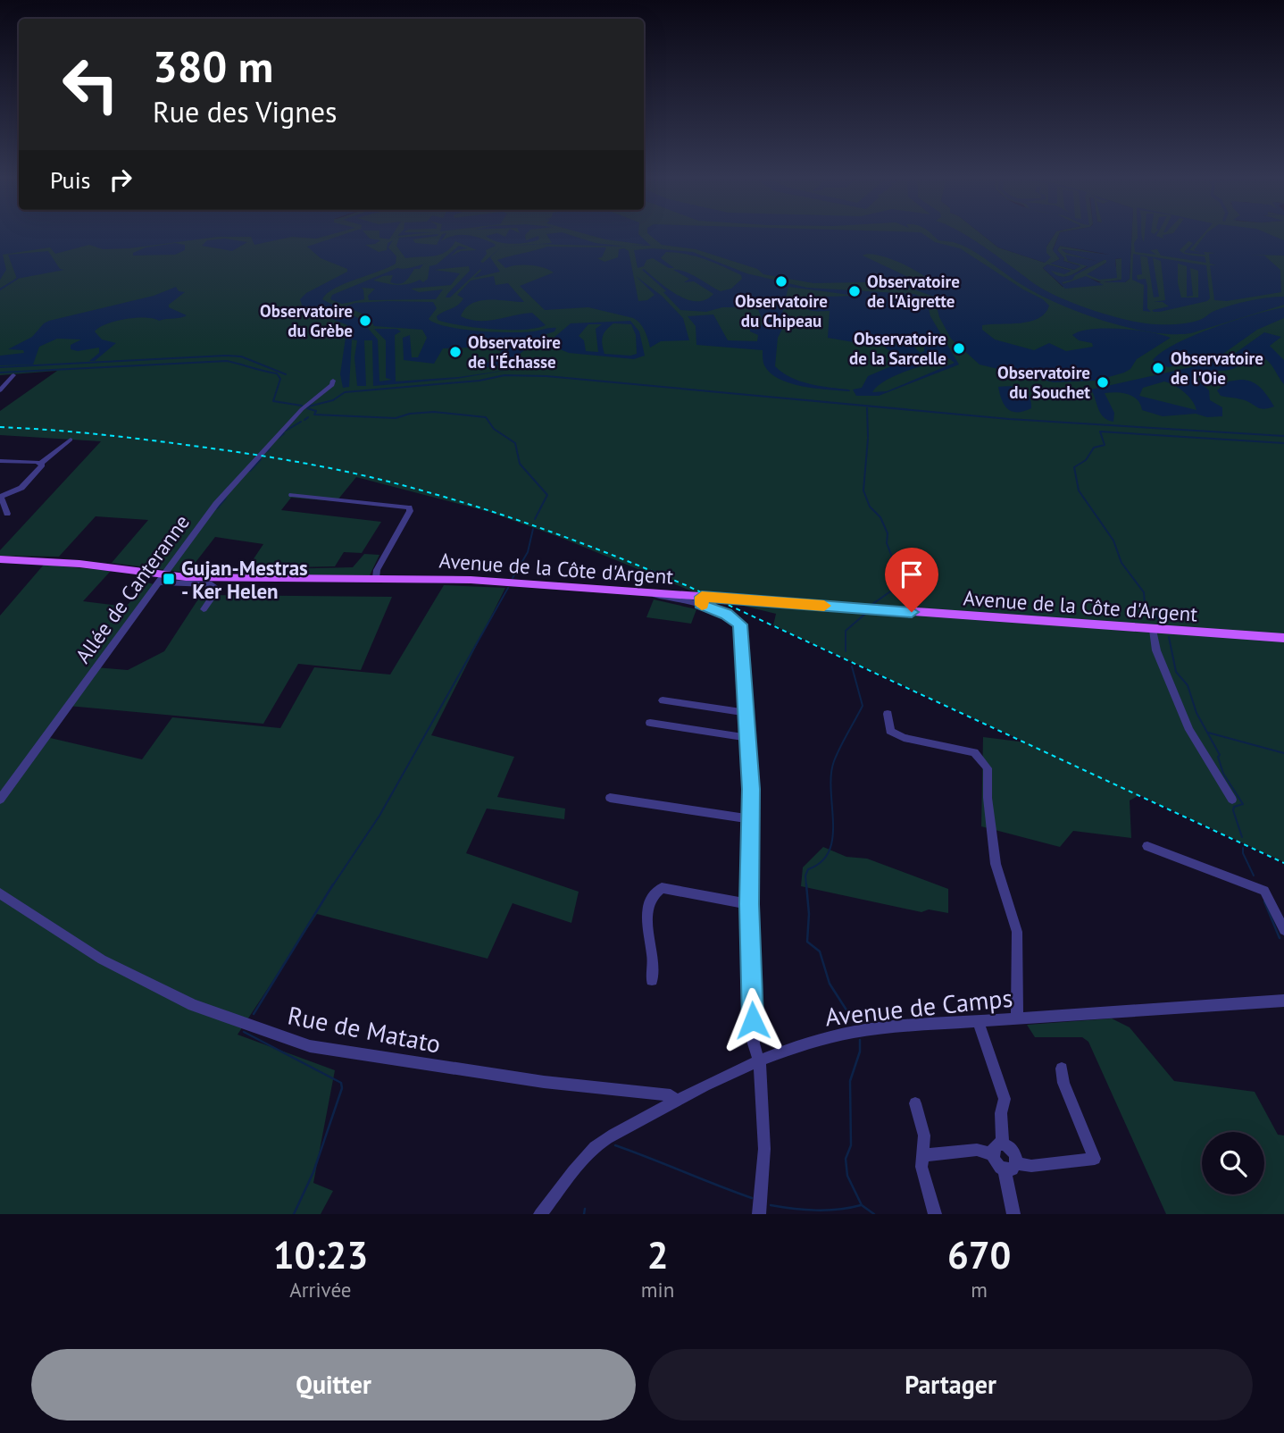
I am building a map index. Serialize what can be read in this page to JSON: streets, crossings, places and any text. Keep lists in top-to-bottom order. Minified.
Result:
{"streets":{"main road":["Avenue de la Côte d'Argent"],"street":["Allée de Canteranne","Avenue de Camps","Rue de Matato"]},"crossings":[["Avenue de la Côte d'Argent","Allée de Canteranne"],["Avenue de Camps","Rue de Matato"]],"places":{"other":["Observatoire du Chipeau","Observatoire de l'Aigrette","Observatoire du Grèbe","Observatoire de la Sarcelle","Observatoire de l'Échasse","Observatoire de l'Oie","Observatoire du Souchet"],"transit":["Gujan-Mestras - Ker Helen"]},"page":{"turn":["380 m","Rue des Vignes"],"then":"Puis","eta":["10:23","Arrivée","2","min","670","m"],"buttons":["Quitter","Partager"]}}
